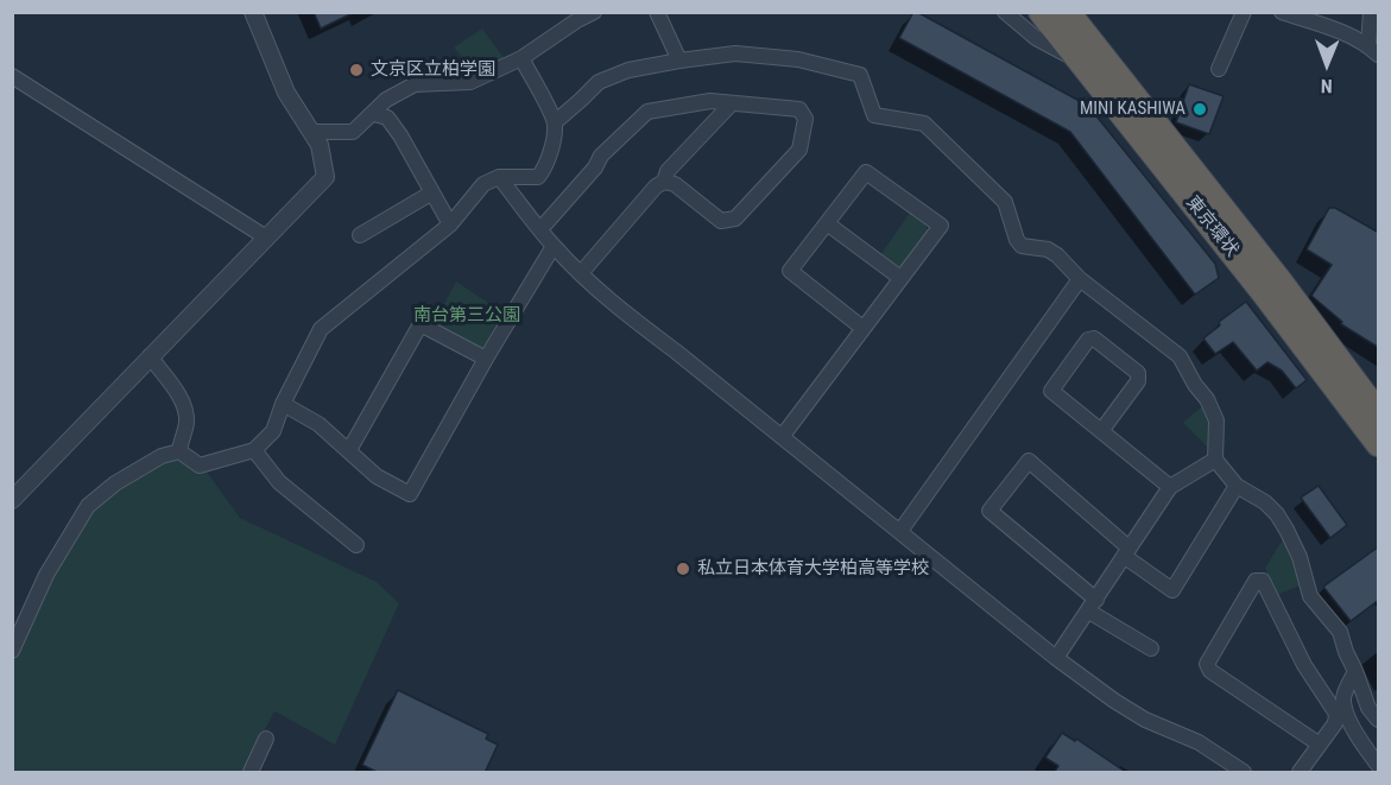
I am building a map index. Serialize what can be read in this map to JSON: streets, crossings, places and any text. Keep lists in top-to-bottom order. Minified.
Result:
{"streets":{"highway":["東京環状"]},"parks":["南台第三公園"],"places":["文京区立柏学園","MINI KASHIWA","私立日本体育大学柏高等学校"],"north":"bottom"}
